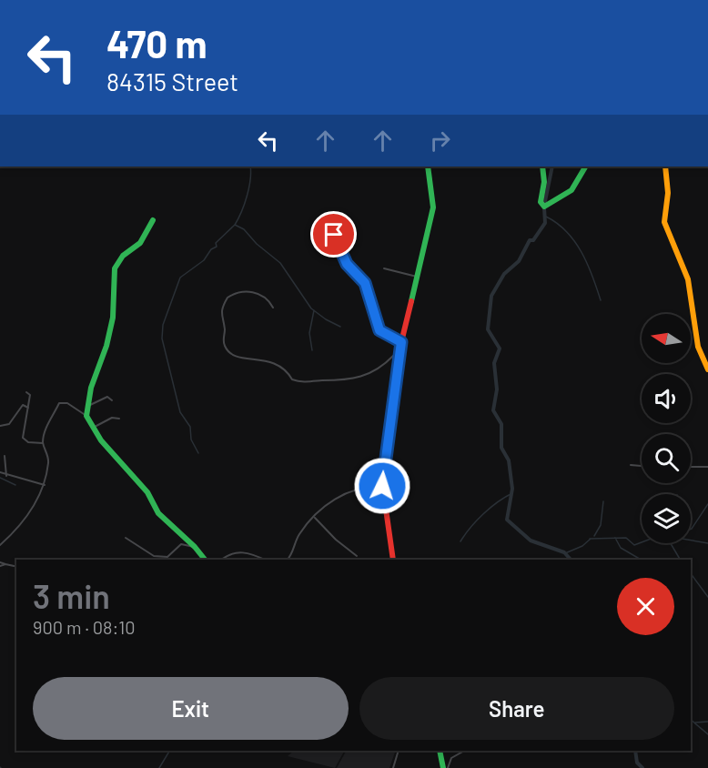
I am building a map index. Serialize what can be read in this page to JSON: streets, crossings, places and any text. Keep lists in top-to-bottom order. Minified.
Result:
{"north":"left","page":{"turn":["470 m","84315 Street"],"heading":["3 min","900 m · 08:10"],"buttons":["Exit","Share"]}}
